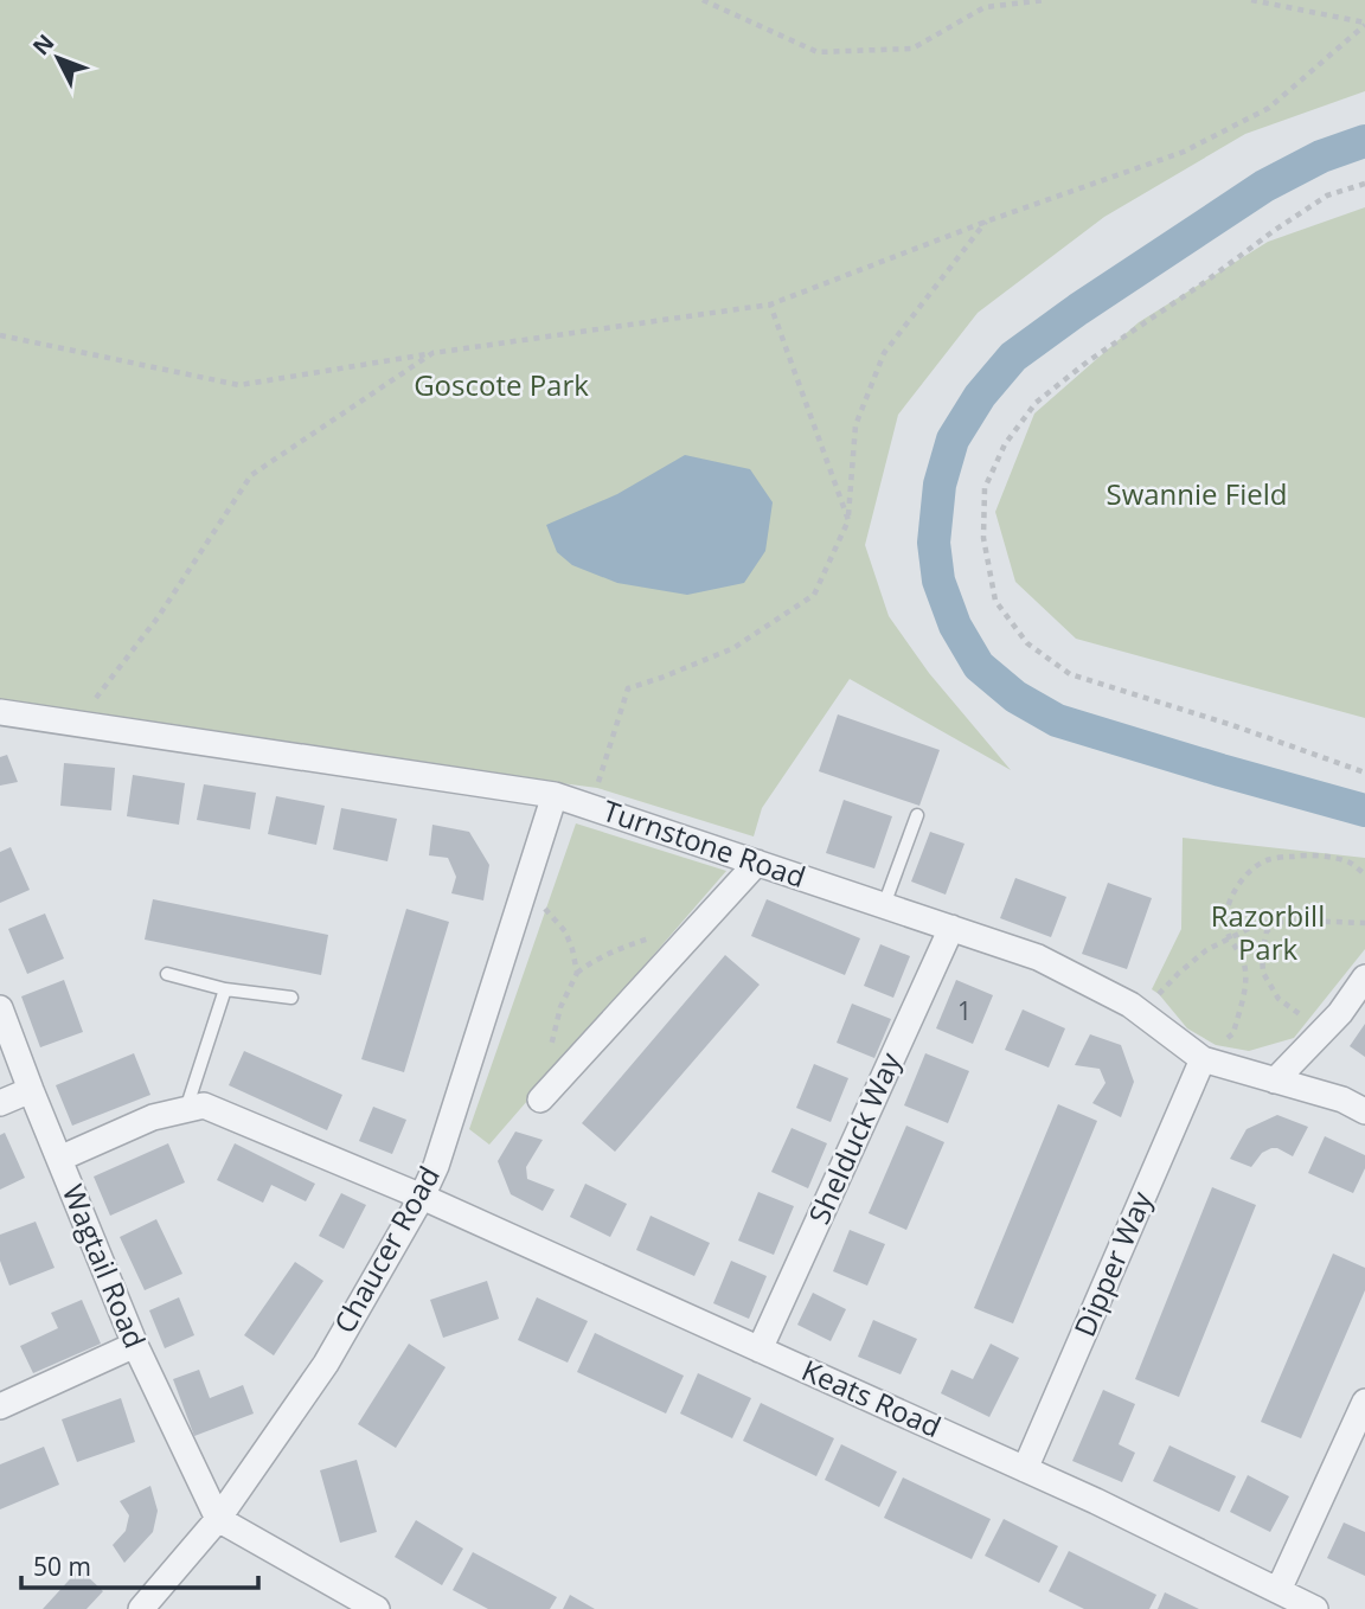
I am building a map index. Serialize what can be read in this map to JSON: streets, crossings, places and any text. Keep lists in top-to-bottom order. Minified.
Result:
{"streets":{"street":["Turnstone Road","Shelduck Way","Chaucer Road","Dipper Way","Wagtail Road","Keats Road"]},"crossings":[["Turnstone Road","Shelduck Way"],["Turnstone Road","Chaucer Road"],["Turnstone Road","Dipper Way"],["Shelduck Way","Keats Road"],["Chaucer Road","Wagtail Road"],["Chaucer Road","Keats Road"],["Dipper Way","Keats Road"]],"parks":["Goscote Park","Swannie Field","Razorbill Park"],"house_numbers":["1"],"scale_bar":"50 m","north":"top left"}
